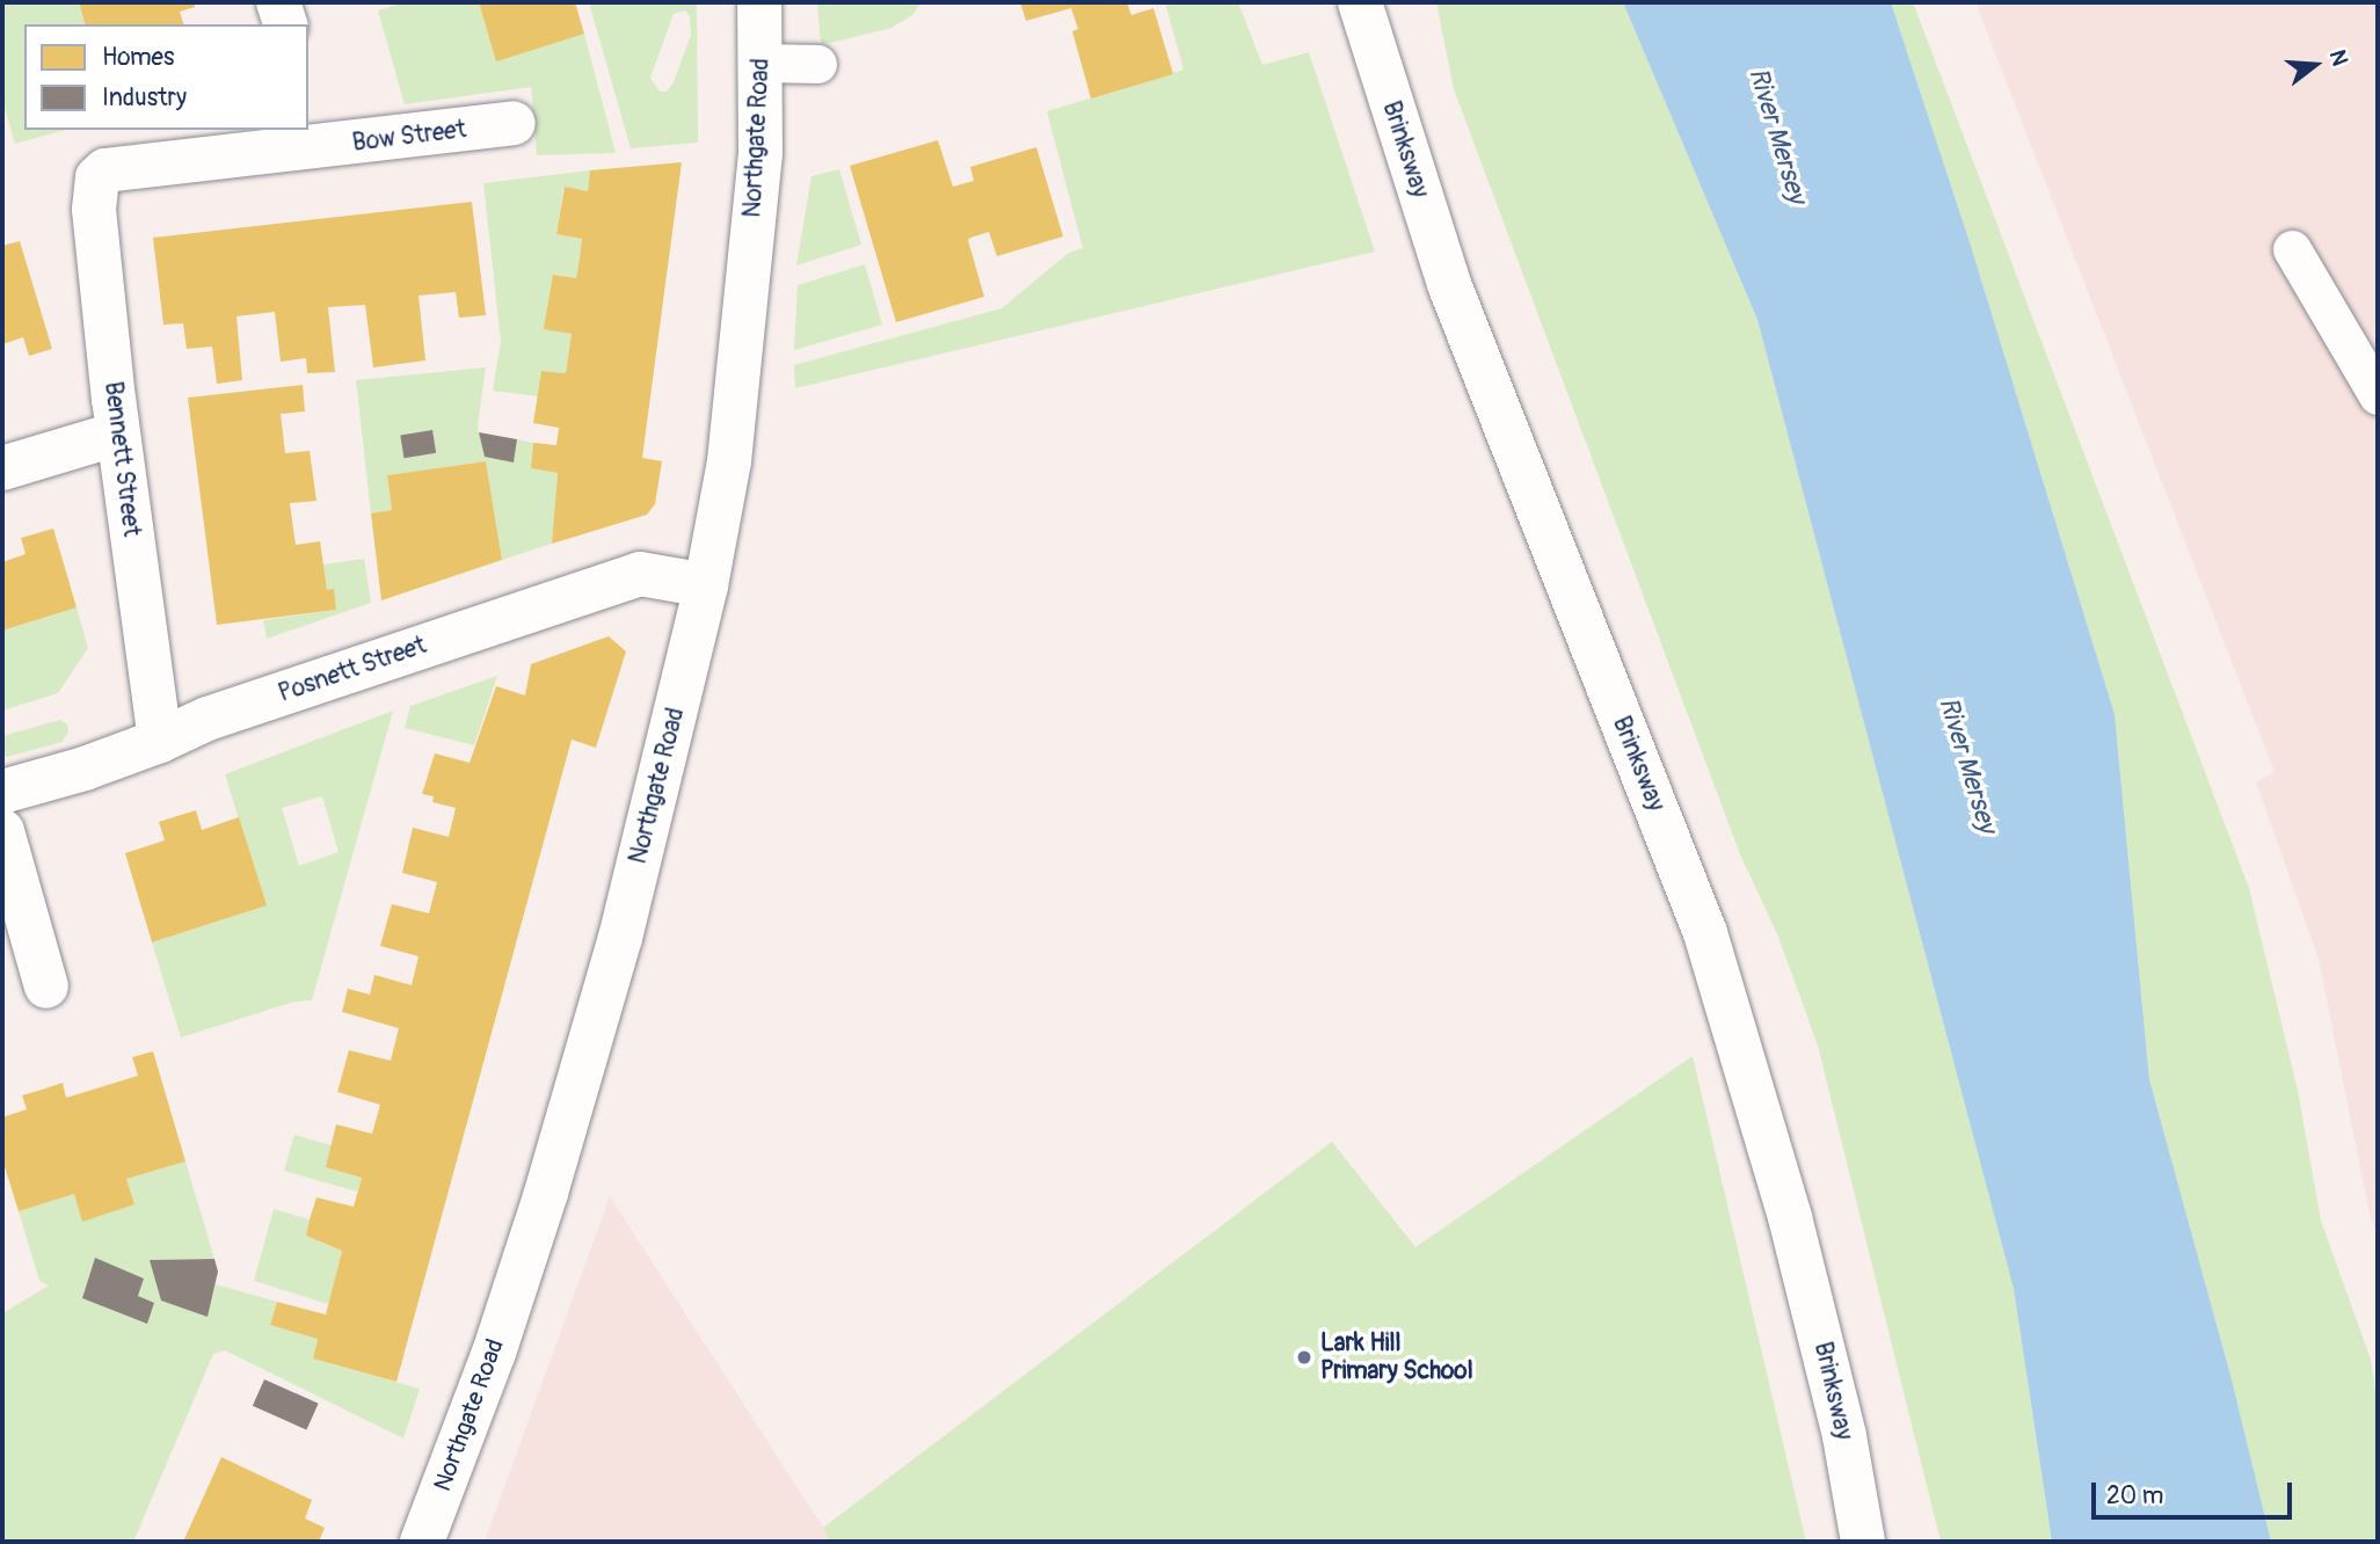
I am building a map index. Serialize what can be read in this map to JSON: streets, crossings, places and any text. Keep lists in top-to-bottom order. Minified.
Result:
{"streets":{"street":["Bow Street","Northgate Road","Brinksway","Bennett Street","Posnett Street"]},"crossings":[["Bow Street","Bennett Street"],["Northgate Road","Posnett Street"],["Bennett Street","Posnett Street"]],"water":["River Mersey"],"places":["Lark Hill Primary School"],"legend":["Homes","Industry"],"scale_bar":"20 m","north":"right"}
